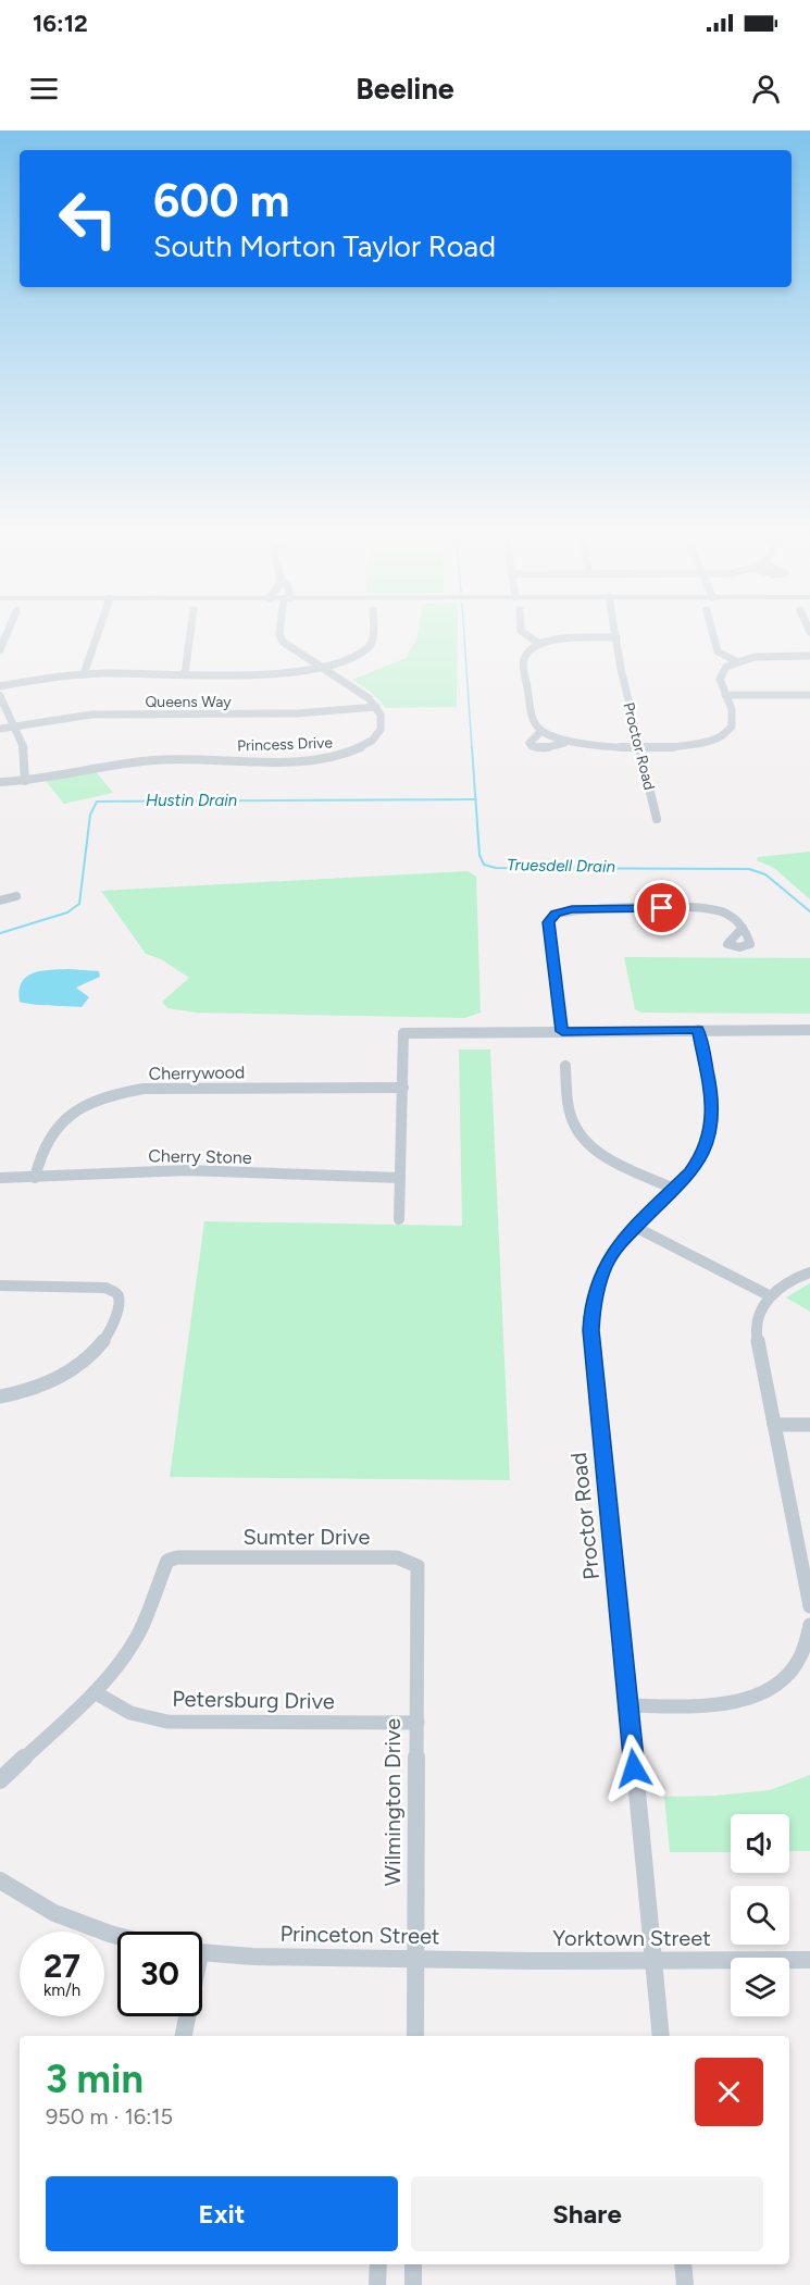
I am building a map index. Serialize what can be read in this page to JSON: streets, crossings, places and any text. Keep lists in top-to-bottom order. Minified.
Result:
{"streets":{"street":["Queens Way","Princess Drive","Proctor Road","Cherrywood","Cherry Stone","Sumter Drive","Petersburg Drive","Wilmington Drive","Princeton Street","Yorktown Street"]},"crossings":[["Queens Way","Princess Drive"],["Proctor Road","Yorktown Street"],["Cherrywood","Cherry Stone"],["Sumter Drive","Petersburg Drive"],["Sumter Drive","Wilmington Drive"],["Petersburg Drive","Wilmington Drive"],["Wilmington Drive","Princeton Street"],["Princeton Street","Yorktown Street"]],"water":["Hustin Drain","Truesdell Drain"],"page":{"status":"16:12","header":"Beeline","turn":["600 m","South Morton Taylor Road"],"speed":"27 km/h","limit":"30","heading":["3 min","950 m · 16:15"],"buttons":["Exit","Share"]}}
